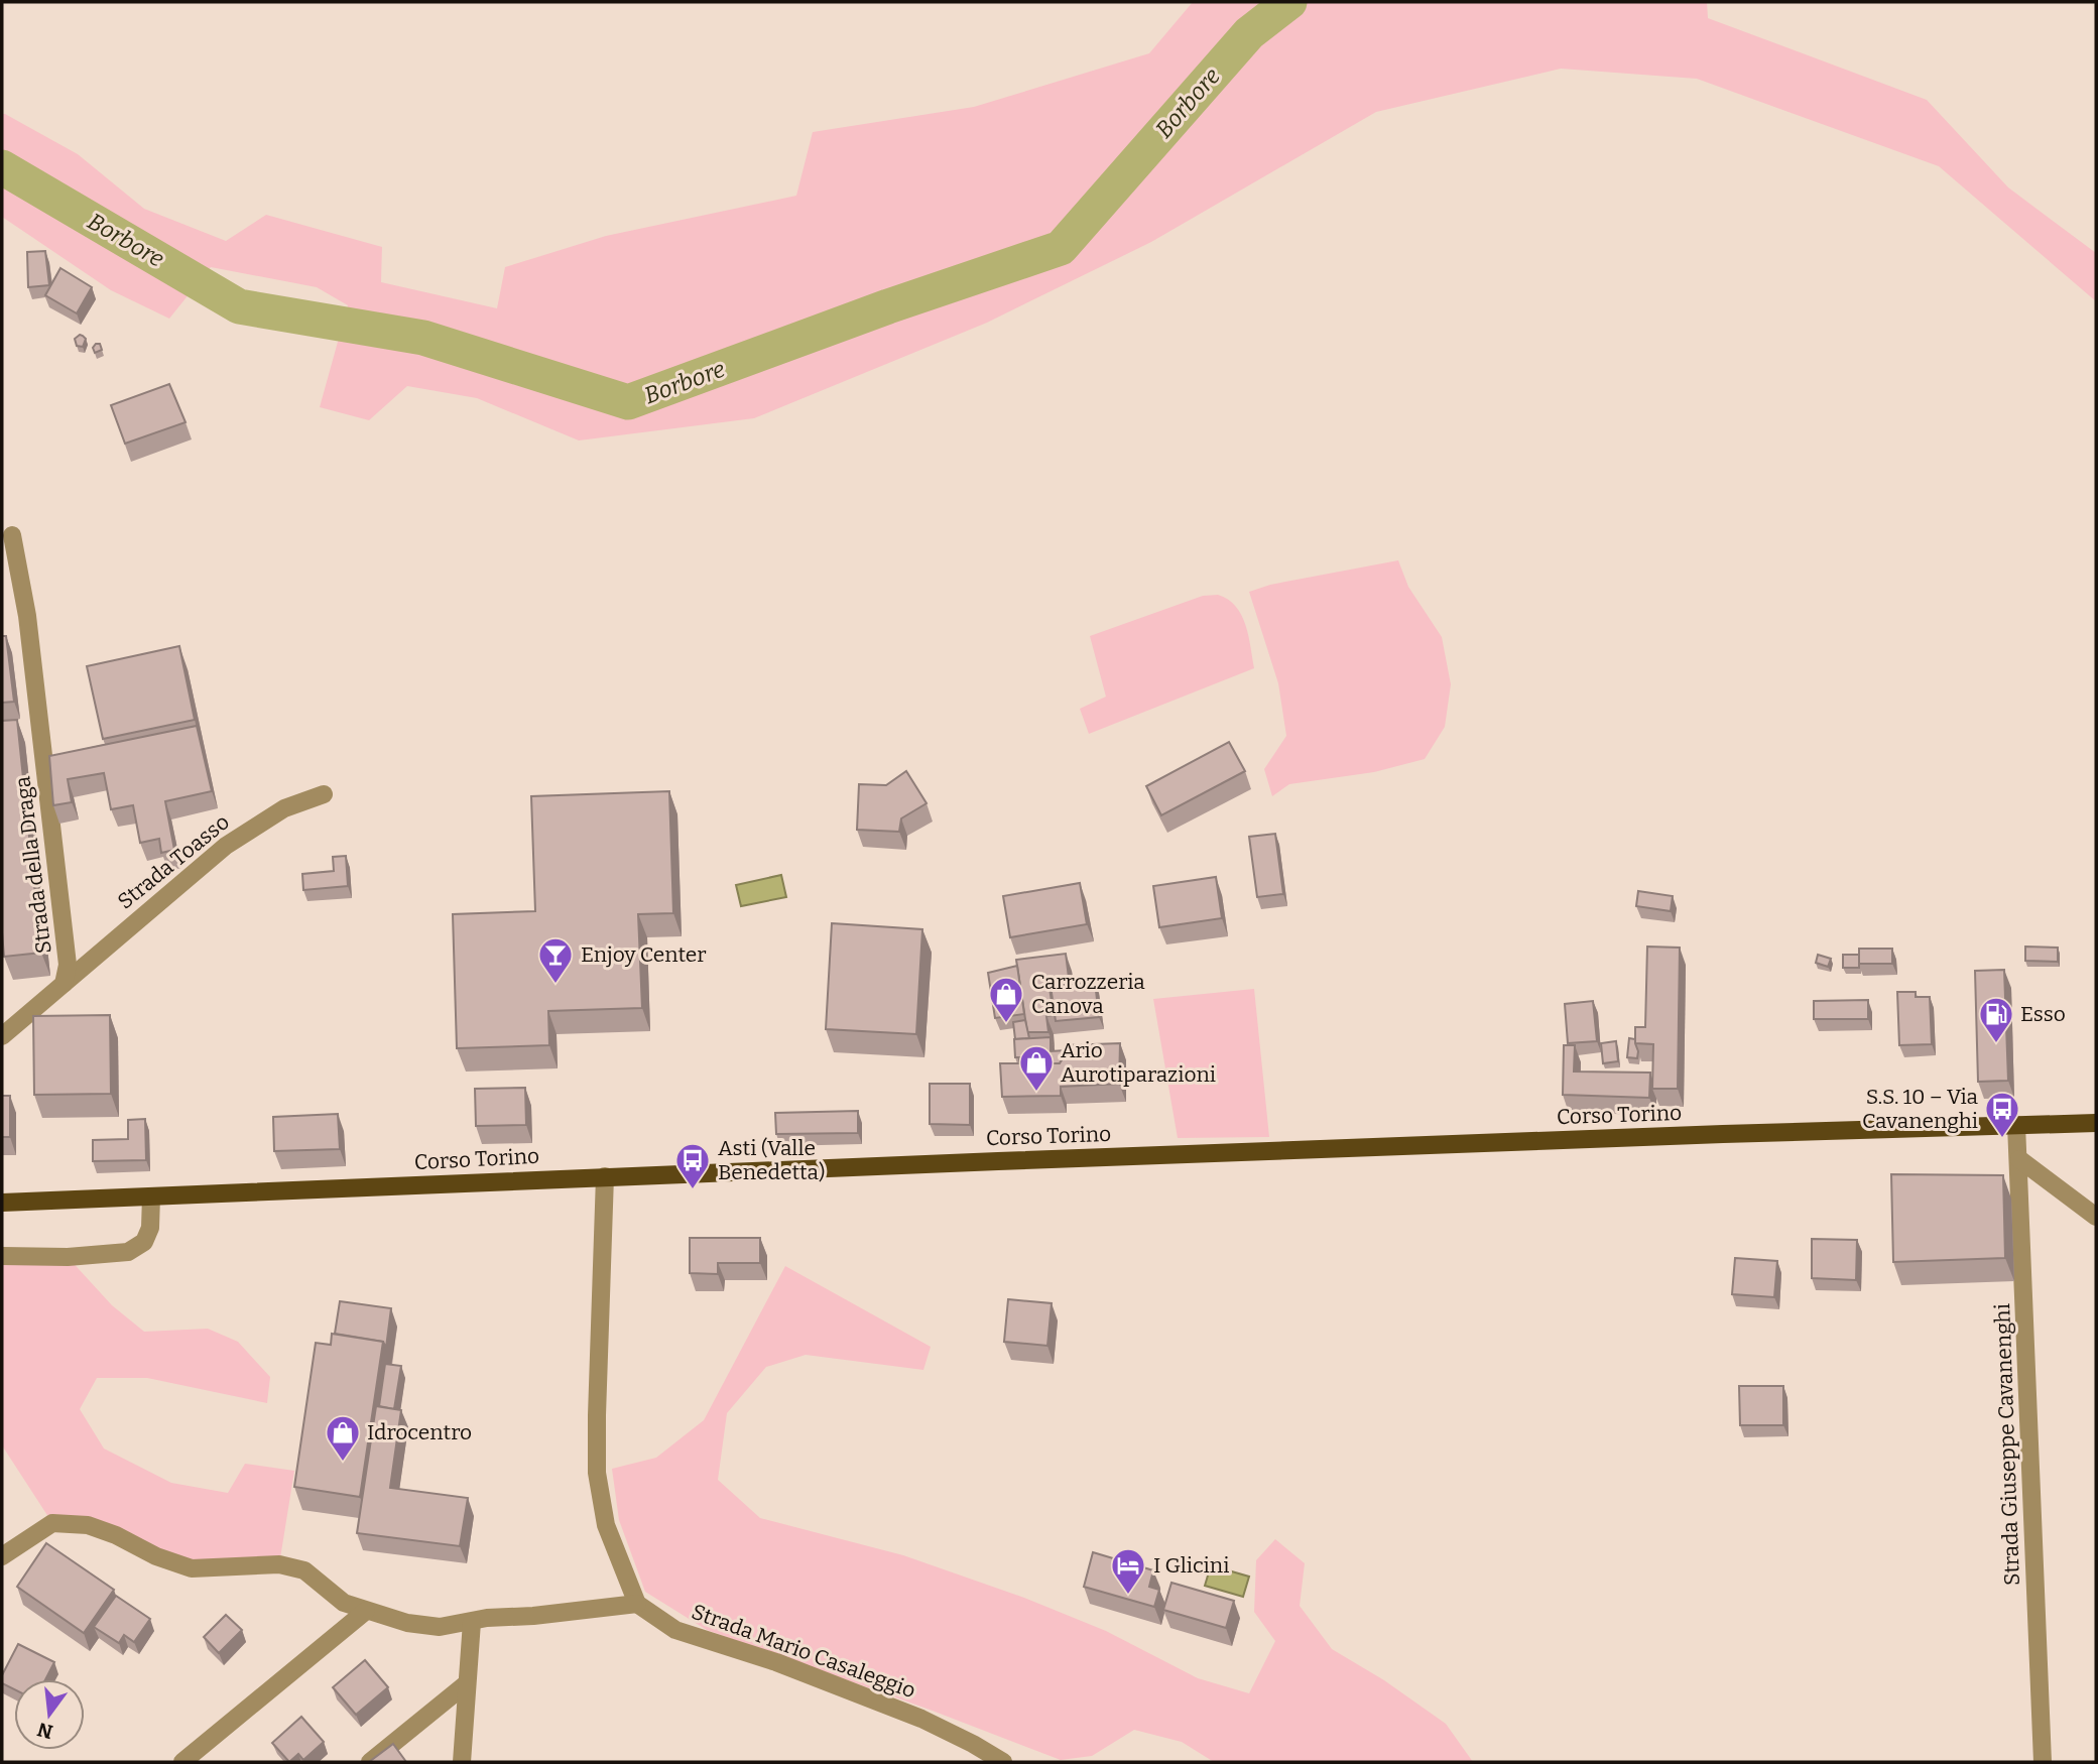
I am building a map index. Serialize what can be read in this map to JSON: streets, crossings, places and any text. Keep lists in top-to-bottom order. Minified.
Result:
{"streets":{"main road":["Corso Torino"],"street":["Strada Toasso","Strada della Draga","Strada Giuseppe Cavanenghi","Strada Mario Casaleggio"]},"crossings":[["Strada Toasso","Strada della Draga"],["Corso Torino","Strada Giuseppe Cavanenghi"]],"water":["Borbore"],"places":{"bar":["Enjoy Center"],"shop":["Carrozzeria Canova","Ario Aurotiparazioni","Idrocentro"],"fuel station":["Esso"],"bus stop":["S.S. 10 – Via Cavanenghi","Asti (Valle Benedetta)"],"hotel":["I Glicini"]},"north":"bottom"}
